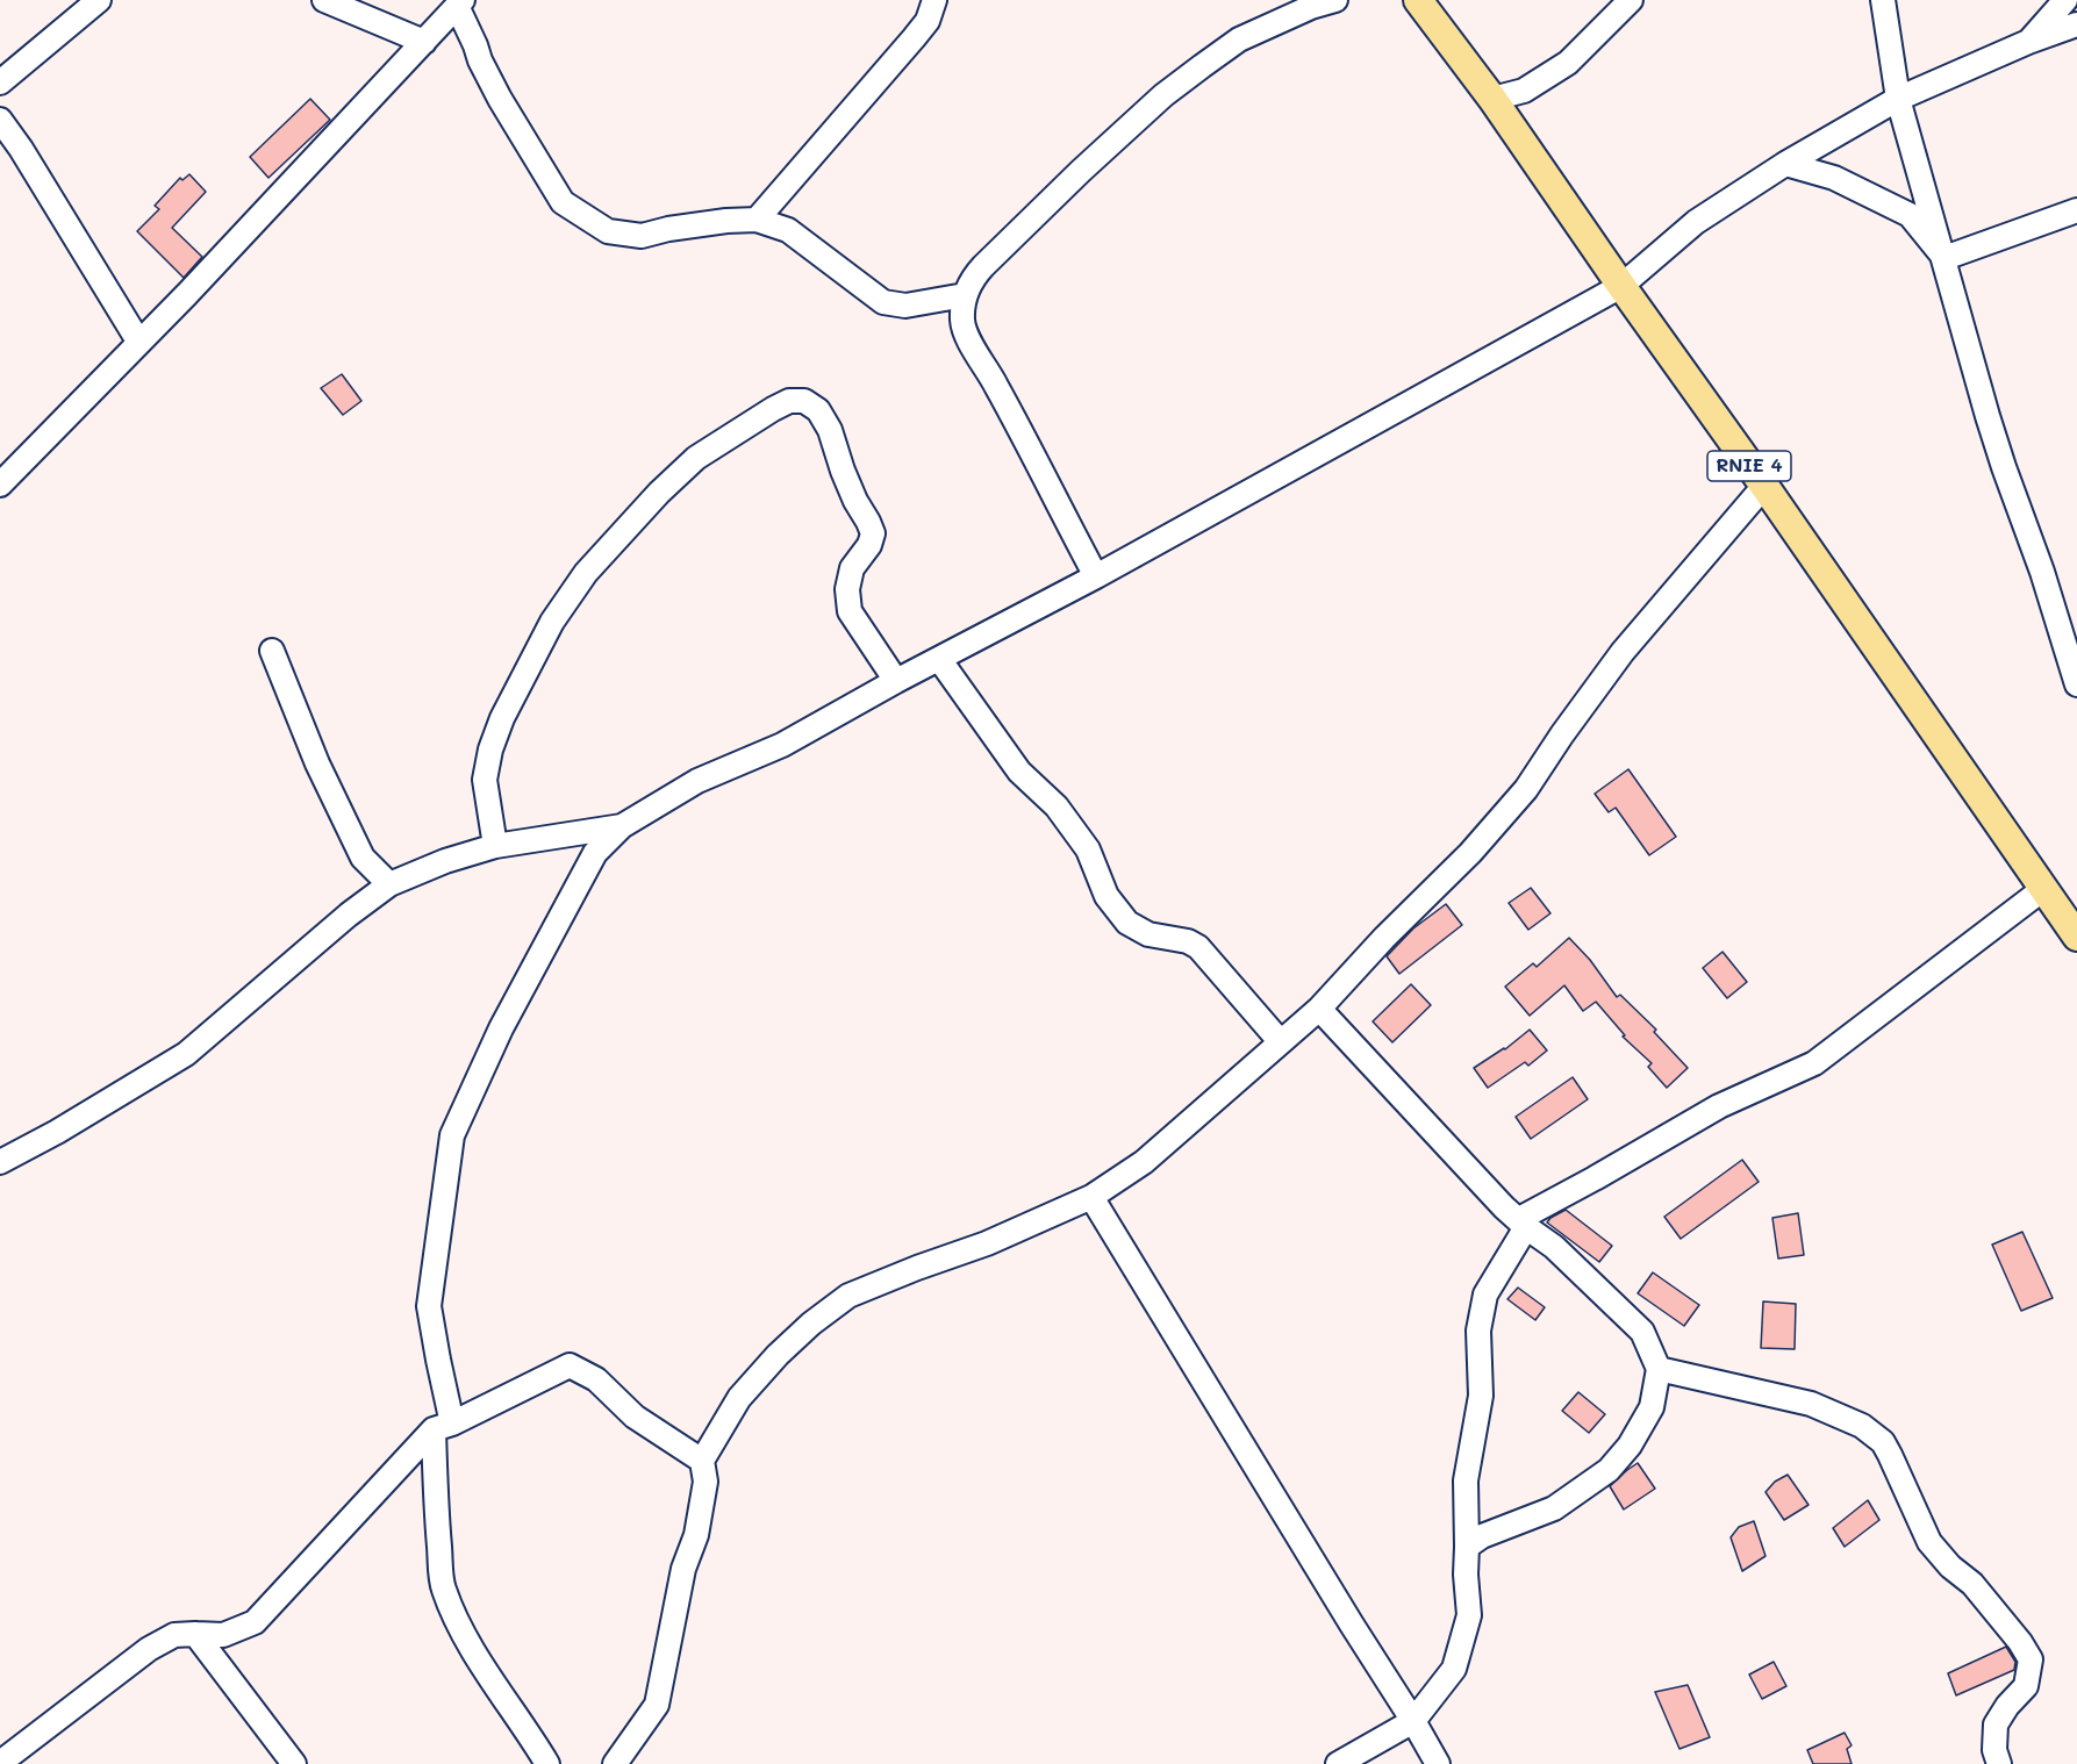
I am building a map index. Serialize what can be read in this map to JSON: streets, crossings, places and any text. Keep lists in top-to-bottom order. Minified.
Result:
{"streets":{"main road":["RNIE 4"]}}
